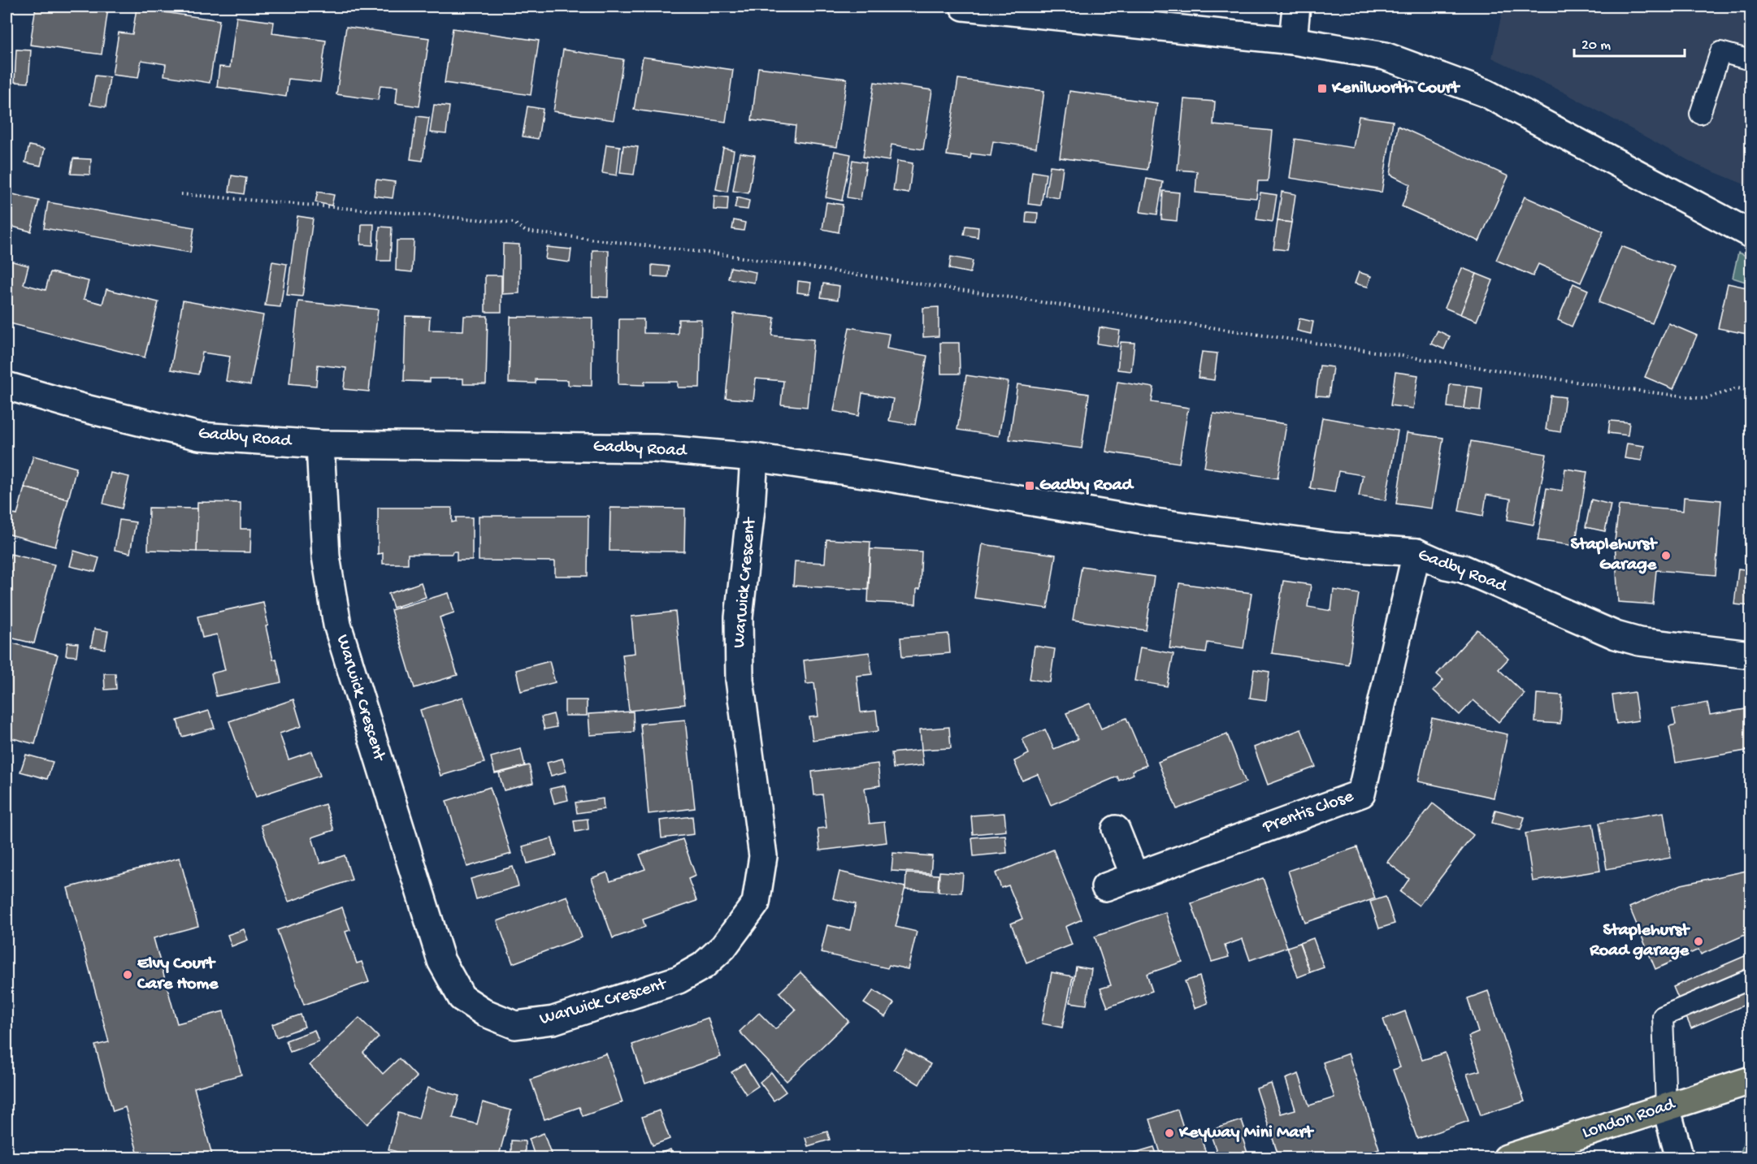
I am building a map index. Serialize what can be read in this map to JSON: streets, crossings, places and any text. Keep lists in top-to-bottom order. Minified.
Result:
{"streets":{"main road":["London Road"],"street":["Gadby Road","Warwick Crescent","Prentis Close"]},"crossings":[["Gadby Road","Warwick Crescent"],["Gadby Road","Prentis Close"]],"places":{"transit":["Kenilworth Court","Gadby Road"],"other":["Staplehurst Garage","Staplehurst Road garage","Elvy Court Care Home","Keyway Mini Mart"]},"scale_bar":"20 m"}
